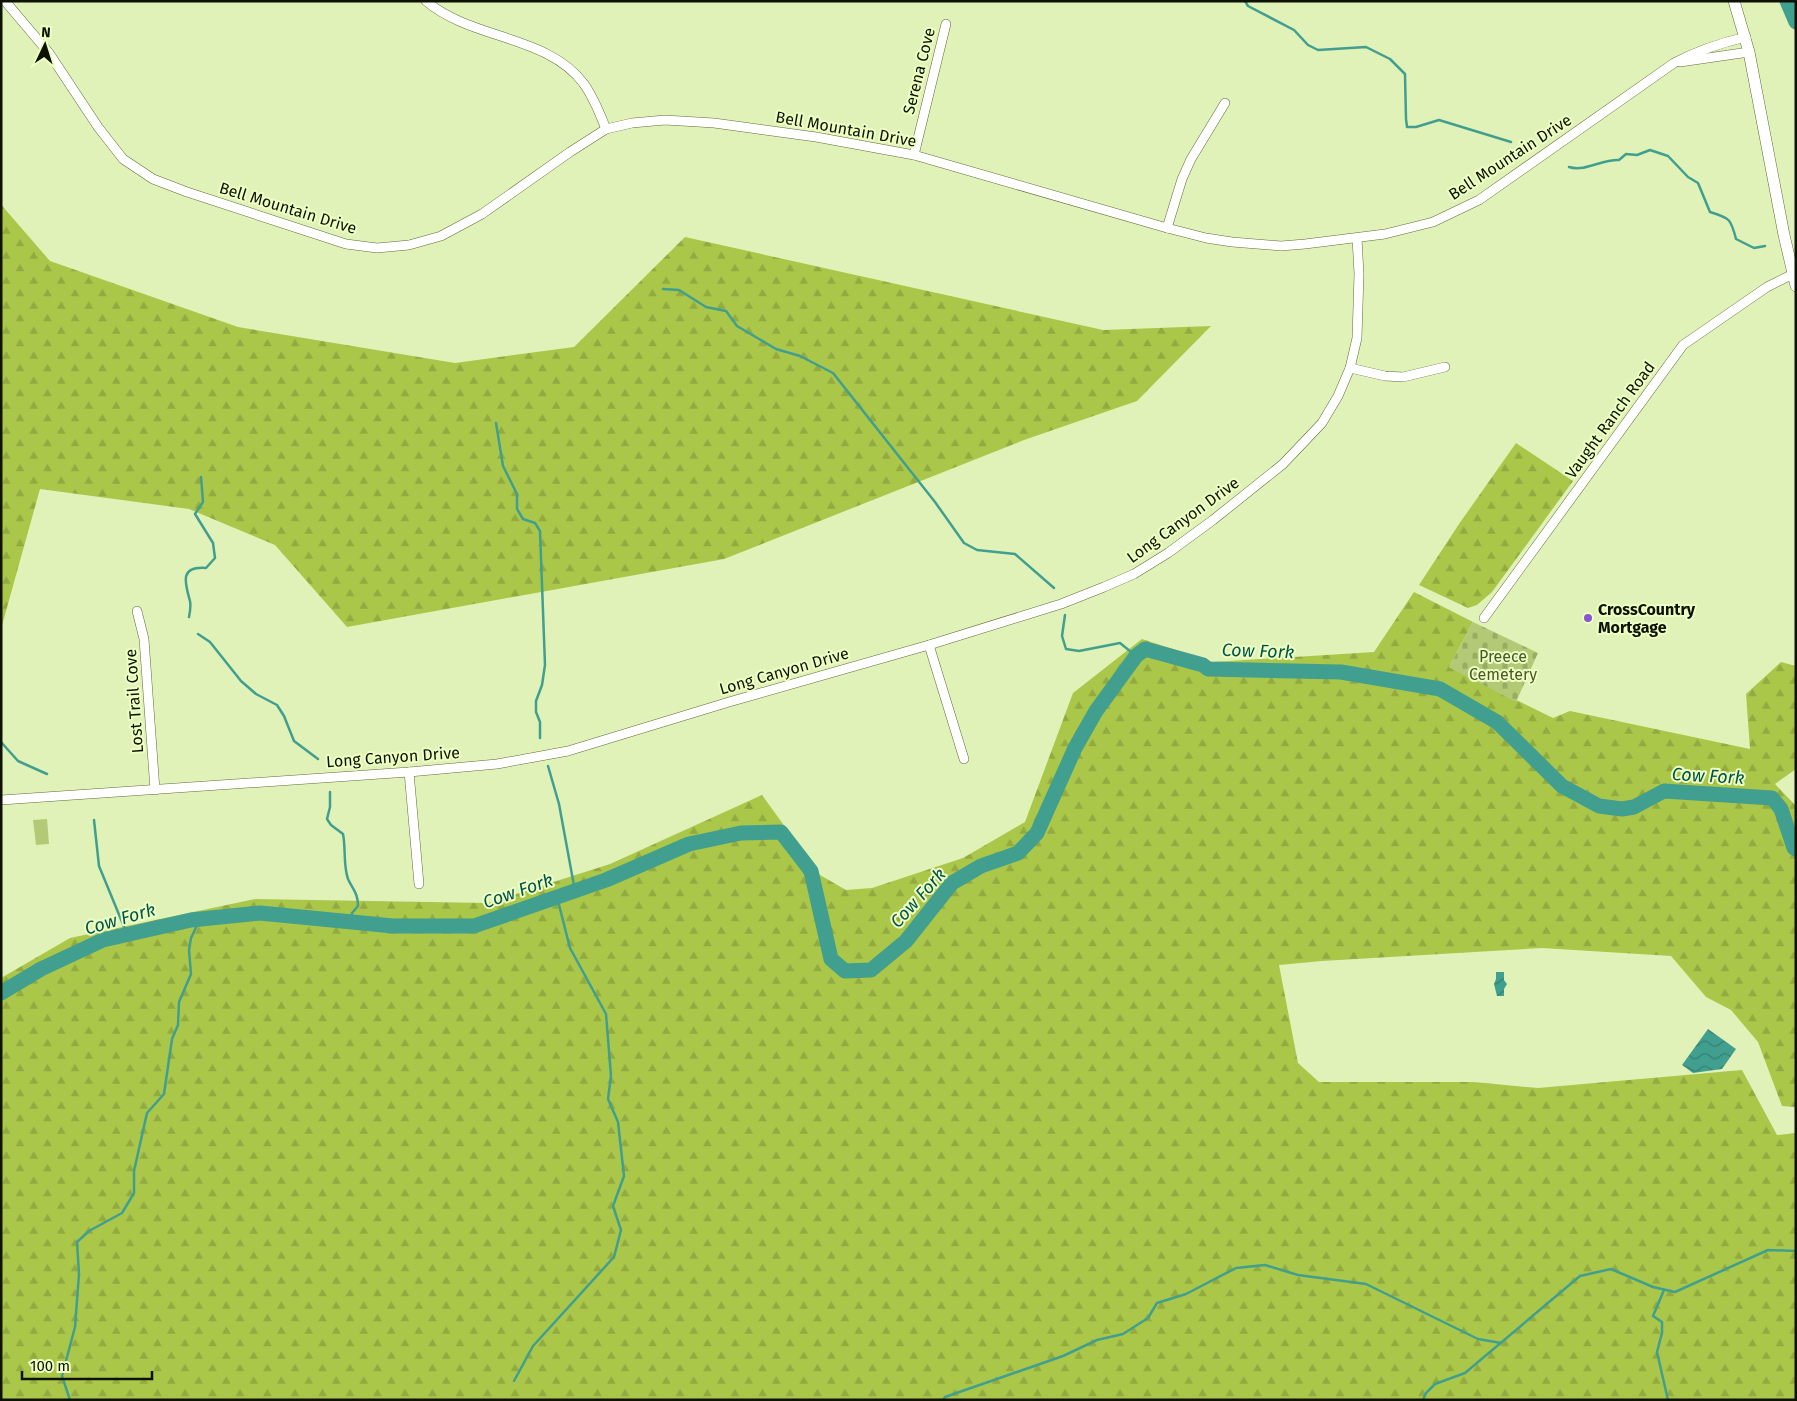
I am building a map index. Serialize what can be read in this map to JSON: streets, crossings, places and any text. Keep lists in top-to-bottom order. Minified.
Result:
{"streets":{"street":["Serena Cove","Bell Mountain Drive","Vaught Ranch Road","Long Canyon Drive","Lost Trail Cove"]},"crossings":[["Serena Cove","Bell Mountain Drive"],["Bell Mountain Drive","Long Canyon Drive"],["Long Canyon Drive","Lost Trail Cove"]],"water":["Cow Fork"],"parks":["Preece Cemetery"],"places":["CrossCountry Mortgage"],"scale_bar":"100 m","north":"top"}
